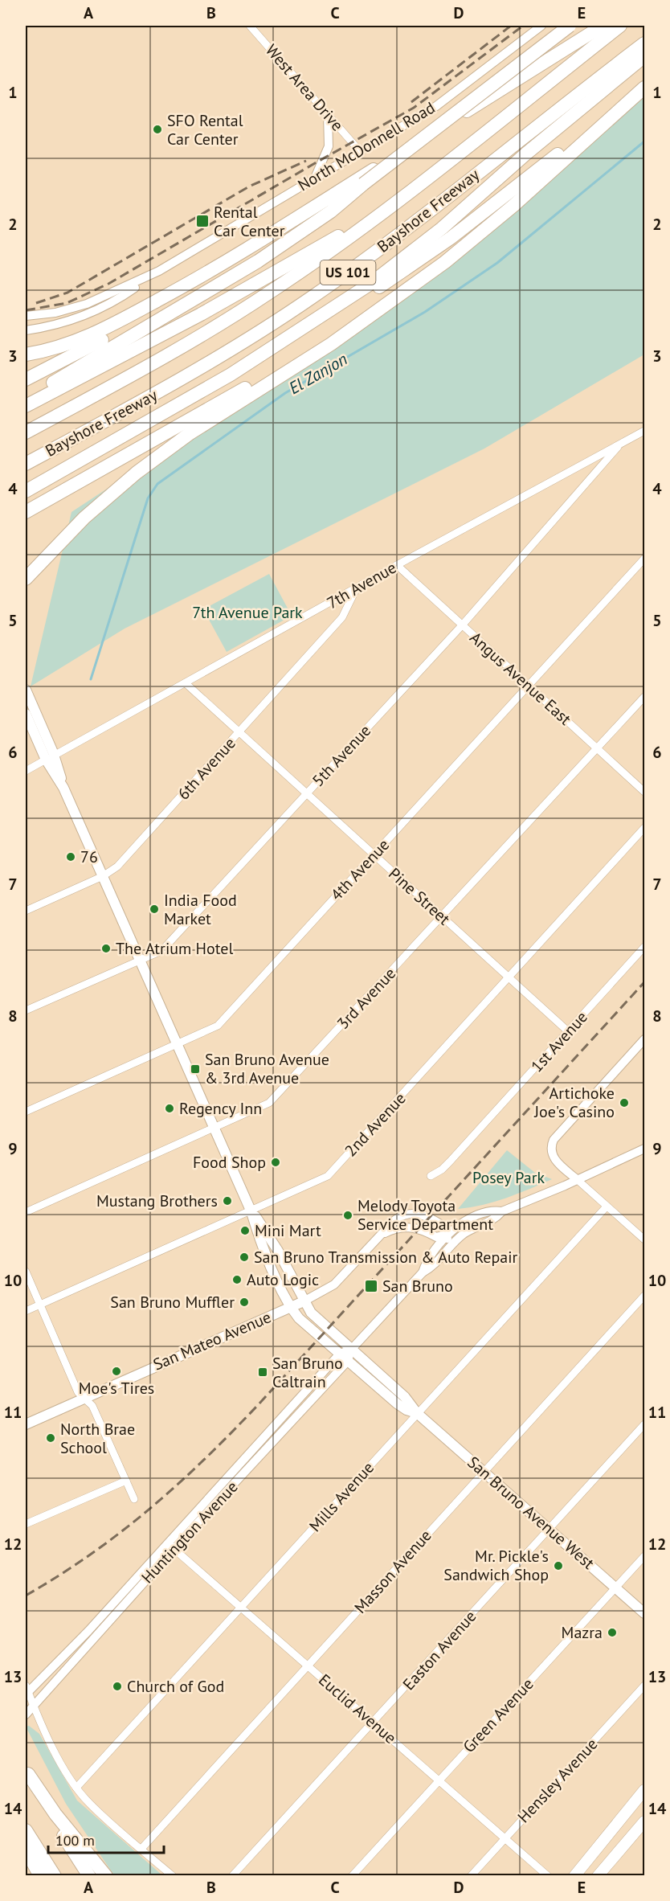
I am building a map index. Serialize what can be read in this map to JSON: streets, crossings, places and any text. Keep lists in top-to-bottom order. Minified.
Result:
{"streets":{"highway":["Bayshore Freeway","US 101"],"main road":["San Mateo Avenue","San Bruno Avenue West"],"street":["West Area Drive","North McDonnell Road","7th Avenue","Angus Avenue East","5th Avenue","6th Avenue","4th Avenue","Pine Street","3rd Avenue","1st Avenue","2nd Avenue","Mills Avenue","Huntington Avenue","Masson Avenue","Easton Avenue","Euclid Avenue","Green Avenue","Hensley Avenue"]},"crossings":[["West Area Drive","North McDonnell Road"],["7th Avenue","Angus Avenue East"],["7th Avenue","5th Avenue"],["7th Avenue","6th Avenue"],["7th Avenue","Pine Street"],["Angus Avenue East","5th Avenue"],["Angus Avenue East","4th Avenue"],["Angus Avenue East","3rd Avenue"],["5th Avenue","Pine Street"],["6th Avenue","Pine Street"],["4th Avenue","Pine Street"],["Pine Street","3rd Avenue"],["Pine Street","1st Avenue"],["Pine Street","2nd Avenue"],["2nd Avenue","San Bruno Avenue West"],["San Mateo Avenue","San Bruno Avenue West"],["San Mateo Avenue","Huntington Avenue"],["Mills Avenue","San Bruno Avenue West"],["Mills Avenue","Euclid Avenue"],["San Bruno Avenue West","Huntington Avenue"],["San Bruno Avenue West","Masson Avenue"],["San Bruno Avenue West","Easton Avenue"],["San Bruno Avenue West","Green Avenue"],["Huntington Avenue","Euclid Avenue"],["Masson Avenue","Euclid Avenue"],["Easton Avenue","Euclid Avenue"],["Euclid Avenue","Green Avenue"],["Euclid Avenue","Hensley Avenue"]],"water":["El Zanjon"],"parks":["7th Avenue Park","Posey Park"],"places":{"other":["SFO Rental Car Center","76","India Food Market","The Atrium Hotel","Artichoke Joe's Casino","Regency Inn","Food Shop","Mustang Brothers","Melody Toyota Service Department","Mini Mart","San Bruno Transmission & Auto Repair","Auto Logic","San Bruno Muffler","Moe's Tires","North Brae School","Mr. Pickle's Sandwich Shop","Mazra","Church of God"],"transit":["Rental Car Center","San Bruno Avenue & 3rd Avenue","San Bruno","San Bruno Caltrain"]},"scale_bar":"100 m","grid":{"columns":["A","B","C","D","E"],"rows":["1","2","3","4","5","6","7","8","9","10","11","12","13","14"]}}
